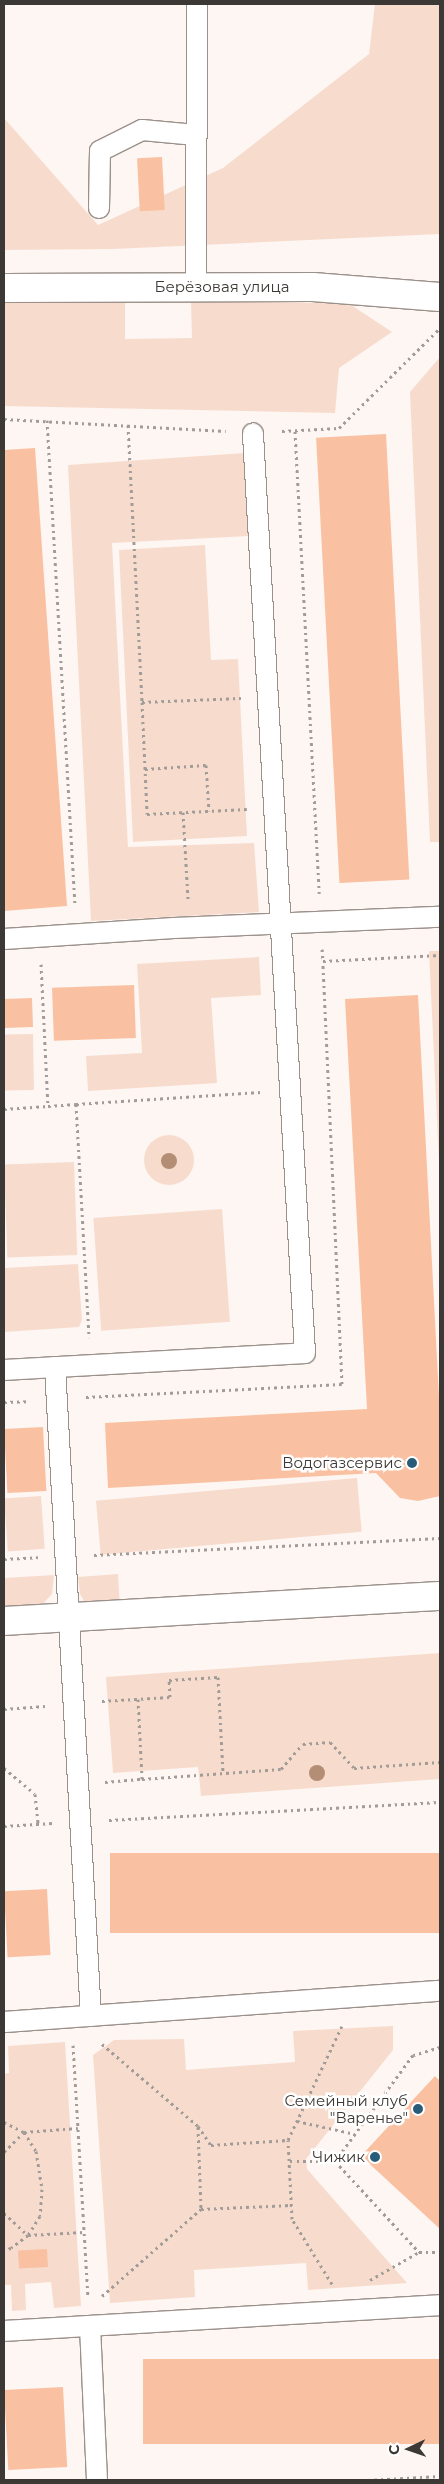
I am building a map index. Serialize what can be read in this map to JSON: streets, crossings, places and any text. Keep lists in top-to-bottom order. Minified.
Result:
{"streets":{"street":["Берёзовая улица"]},"places":["Водогазсервис","Семейный клуб \"Варенье\"","Чижик"],"north":"left"}
